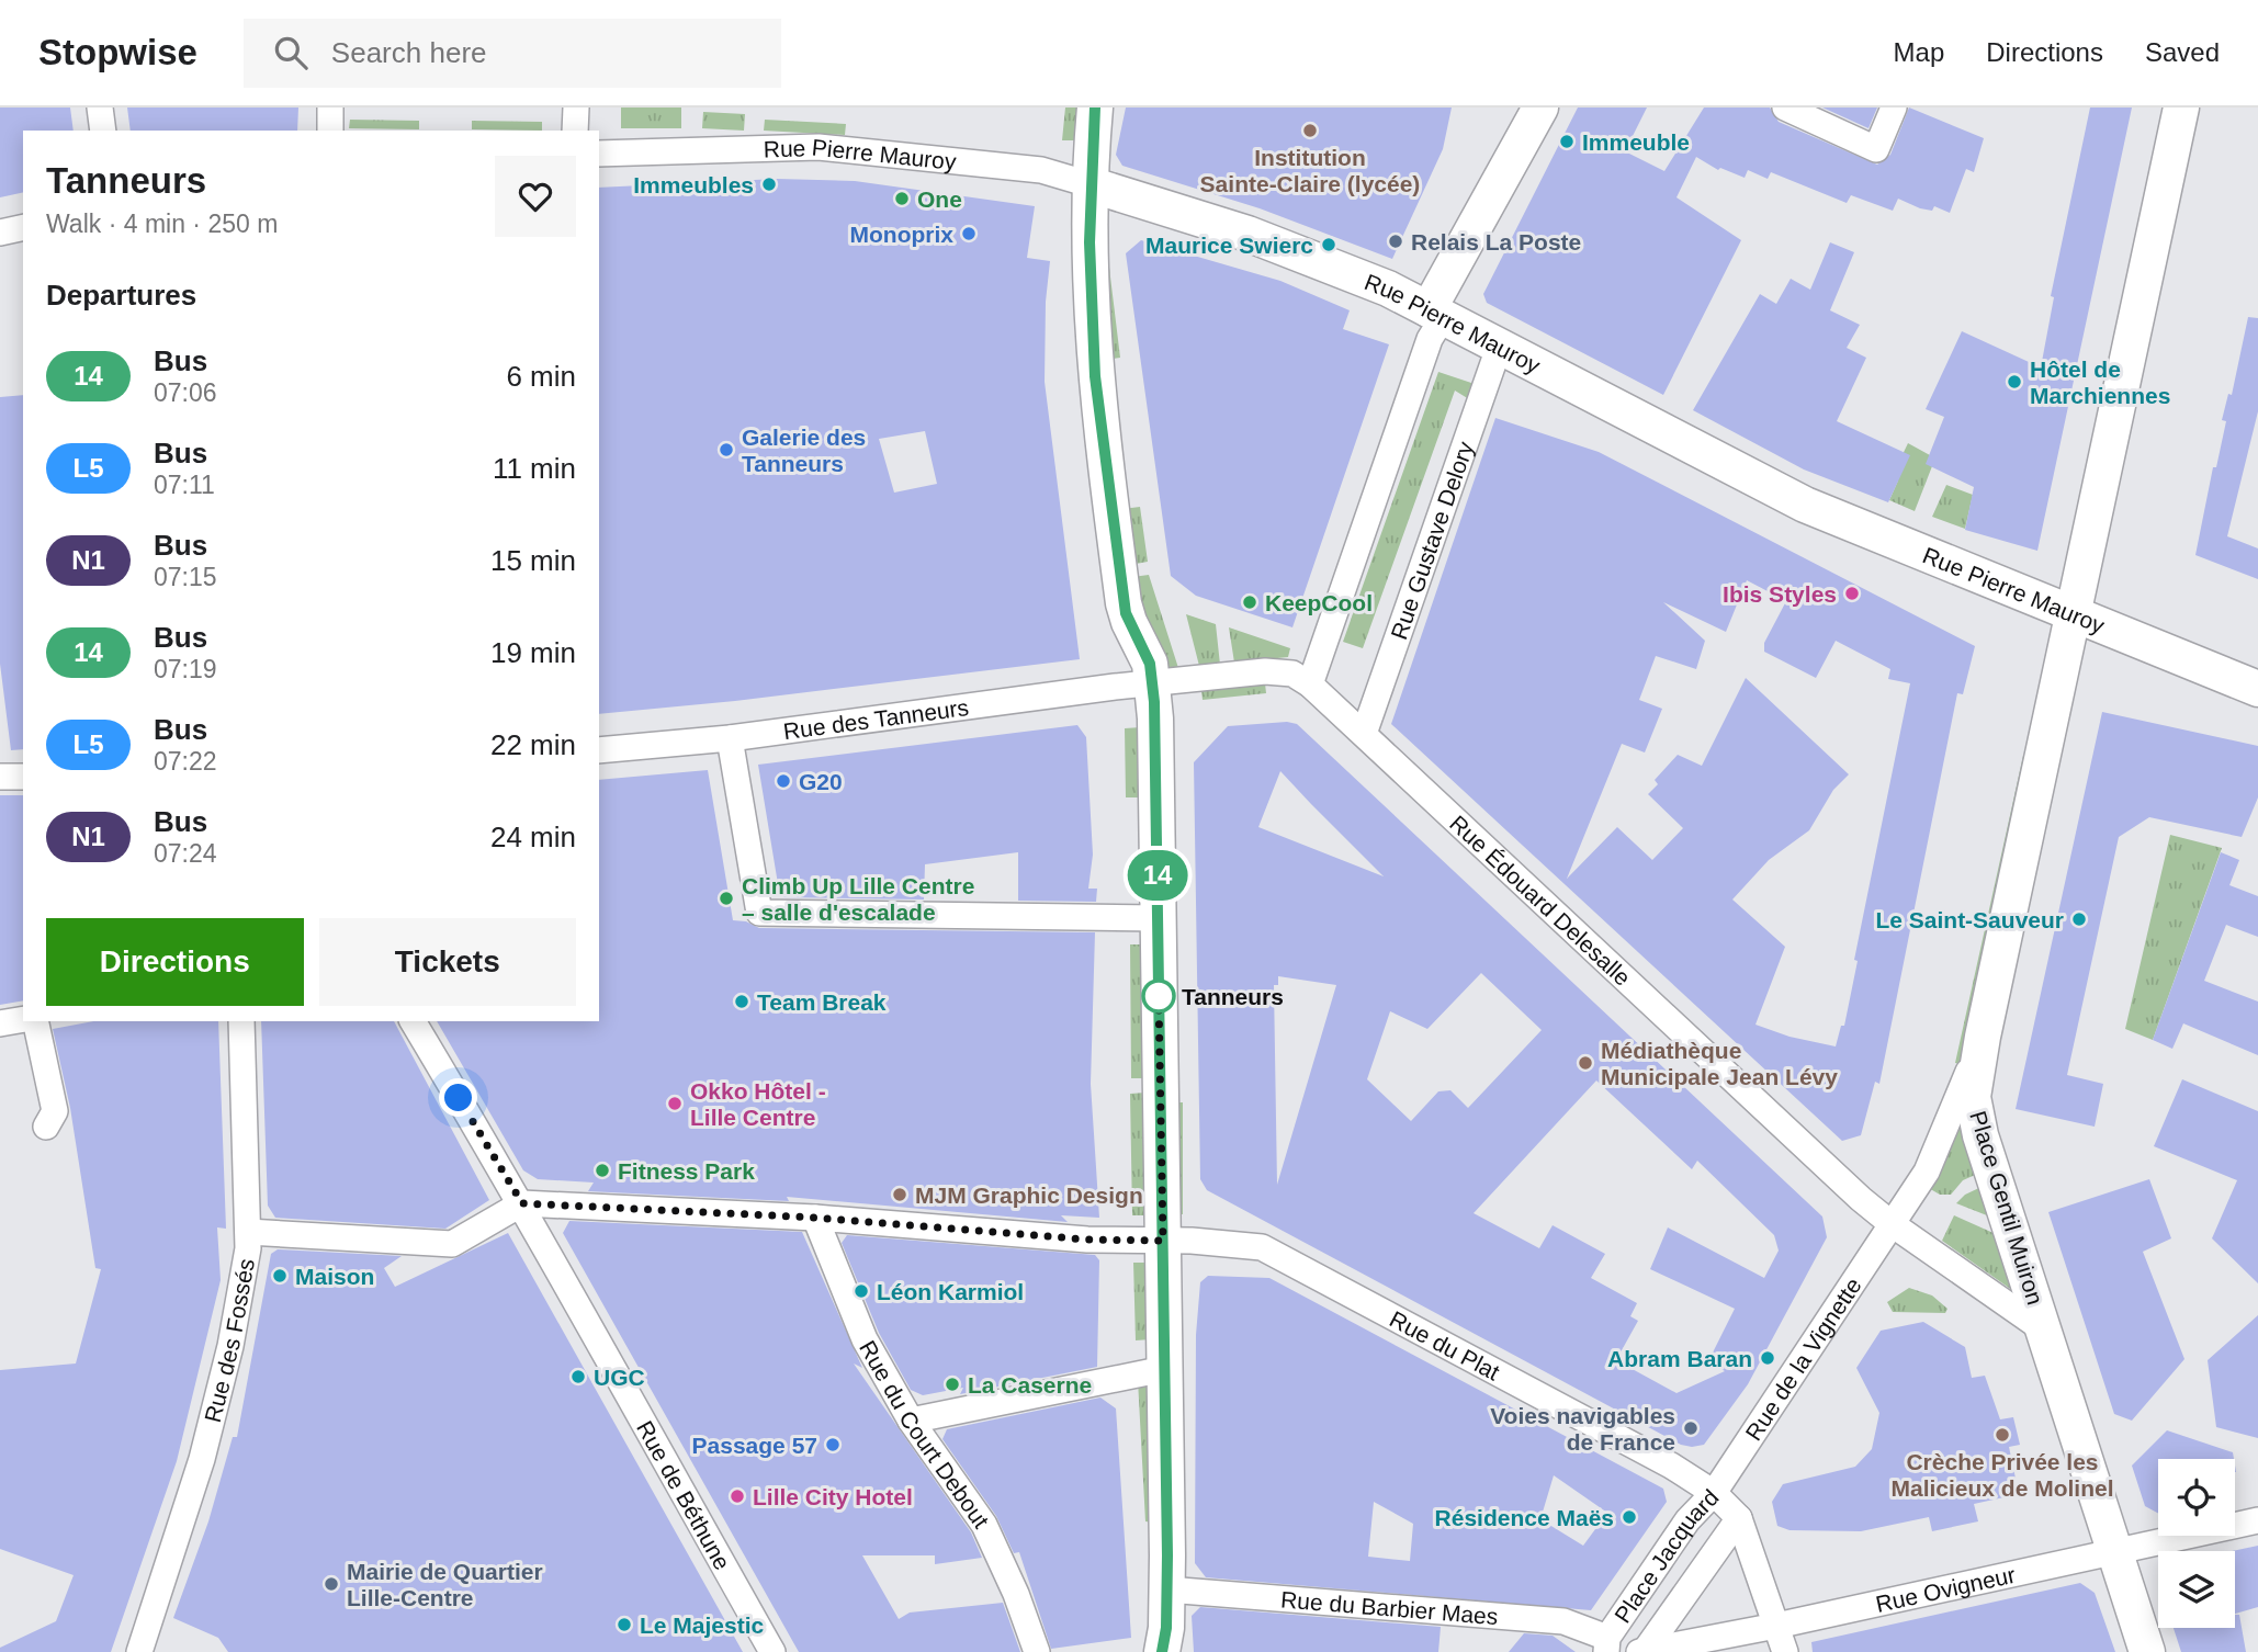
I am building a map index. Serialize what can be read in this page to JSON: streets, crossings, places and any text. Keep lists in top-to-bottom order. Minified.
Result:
{"streets":{"street":["Rue Pierre Mauroy","Rue Gustave Delory","Rue des Tanneurs","Rue Édouard Delesalle","Place Gentil Muiron","Rue des Fossés","Rue du Plat","Rue de la Vignette","Rue du Court Debout","Rue de Béthune","Place Jacquard","Rue Ovigneur","Rue du Barbier Maes"]},"crossings":[["Rue Pierre Mauroy","Rue Gustave Delory"],["Rue Pierre Mauroy","Place Gentil Muiron"],["Rue Gustave Delory","Rue Édouard Delesalle"],["Rue des Tanneurs","Rue Édouard Delesalle"],["Rue Édouard Delesalle","Place Gentil Muiron"],["Rue Édouard Delesalle","Rue de la Vignette"],["Place Gentil Muiron","Rue de la Vignette"],["Place Gentil Muiron","Rue Ovigneur"],["Rue du Plat","Rue de la Vignette"],["Rue du Plat","Rue du Court Debout"],["Rue du Plat","Rue de Béthune"],["Rue du Plat","Place Jacquard"],["Rue de la Vignette","Place Jacquard"],["Place Jacquard","Rue Ovigneur"],["Place Jacquard","Rue du Barbier Maes"]],"places":["Institution Sainte-Claire (lycée)","Immeuble","Immeubles","One","Monoprix","Relais La Poste","Maurice Swierc","Hôtel de Marchiennes","Galerie des Tanneurs","Ibis Styles","KeepCool","G20","Climb Up Lille Centre – salle d'escalade","Le Saint-Sauveur","Tanneurs","Team Break","Médiathèque Municipale Jean Lévy","Okko Hôtel - Lille Centre","Fitness Park","MJM Graphic Design","Maison","Léon Karmiol","Abram Baran","UGC","La Caserne","Voies navigables de France","Crèche Privée les Malicieux de Molinel","Passage 57","Lille City Hotel","Résidence Maës","Mairie de Quartier Lille-Centre","Le Majestic"],"lines":["bus line 14"],"page":{"header":"Stopwise","search":"Search here","nav":["Map","Directions","Saved"],"on_map":"14","heading":[["Tanneurs","Walk · 4 min · 250 m"],"Departures"],"list":[{"mark":"14","name":"Bus","note":"07:06","value":"6 min"},{"mark":"L5","name":"Bus","note":"07:11","value":"11 min"},{"mark":"N1","name":"Bus","note":"07:15","value":"15 min"},{"mark":"14","name":"Bus","note":"07:19","value":"19 min"},{"mark":"L5","name":"Bus","note":"07:22","value":"22 min"},{"mark":"N1","name":"Bus","note":"07:24","value":"24 min"}],"buttons":["Directions","Tickets"]}}
